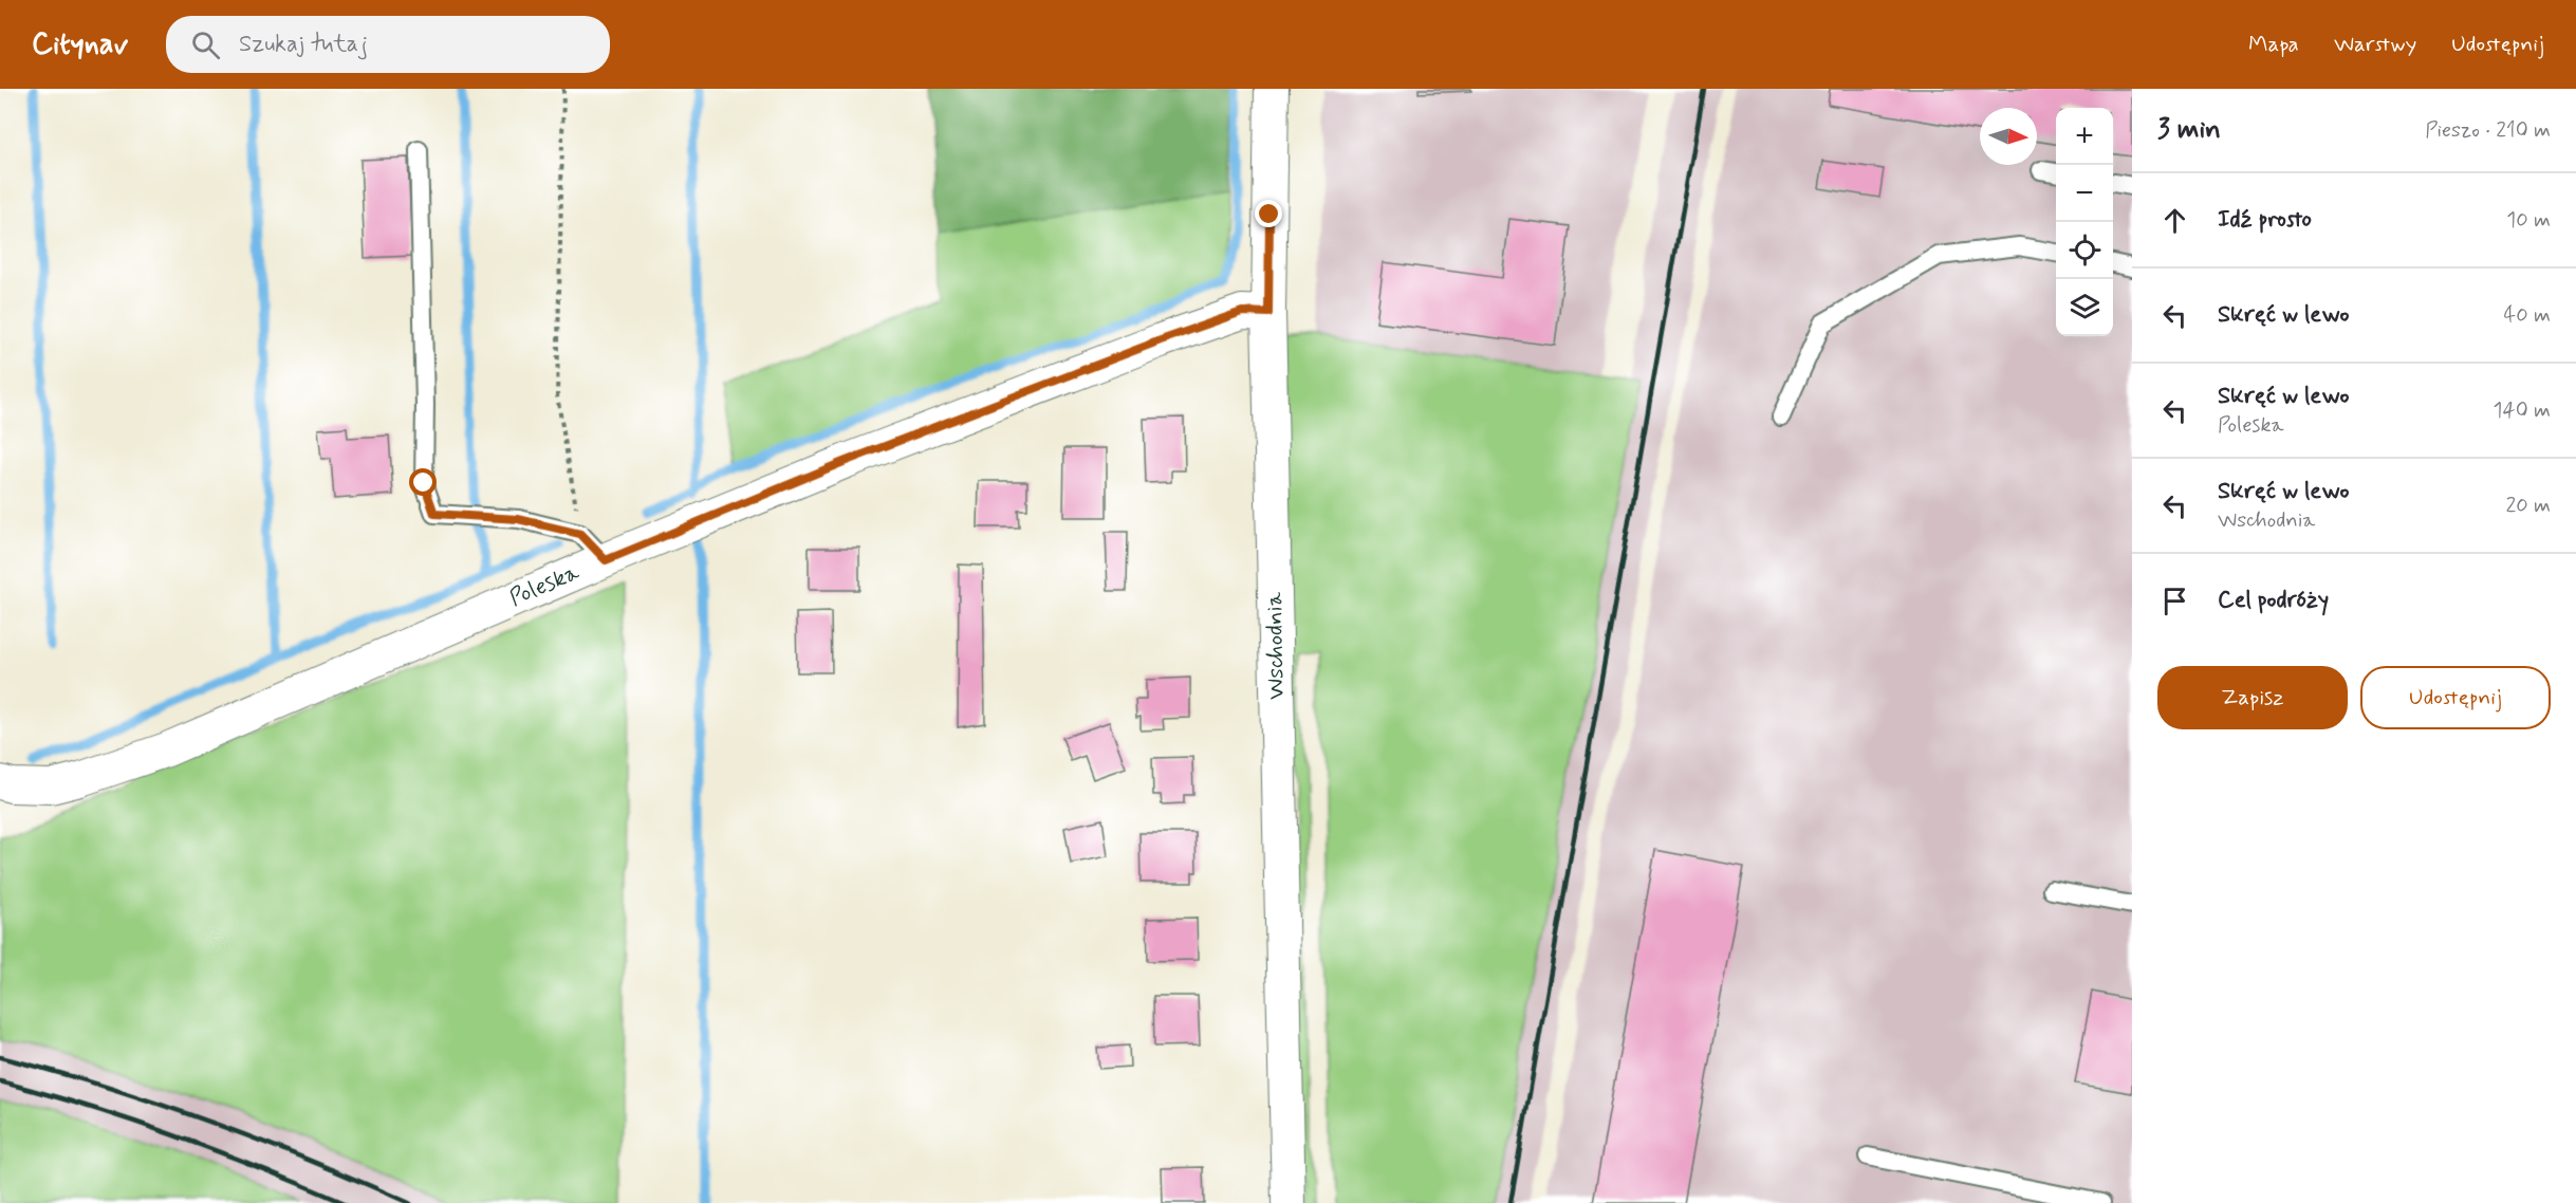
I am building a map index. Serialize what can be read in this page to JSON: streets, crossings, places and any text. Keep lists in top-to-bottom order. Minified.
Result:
{"streets":{"street":["Poleska","Wschodnia"]},"crossings":[["Poleska","Wschodnia"]],"north":"right","page":{"header":"Citynav","search":"Szukaj tutaj","nav":["Mapa","Warstwy","Udostępnij"],"heading":["3 min","Pieszo · 210 m"],"map_buttons":["+","−"],"list":[["Idź prosto","10 m"],["Skręć w lewo","40 m"],["Skręć w lewo","Poleska","140 m"],["Skręć w lewo","Wschodnia","20 m"],"Cel podróży"],"buttons":["Zapisz","Udostępnij"]}}
